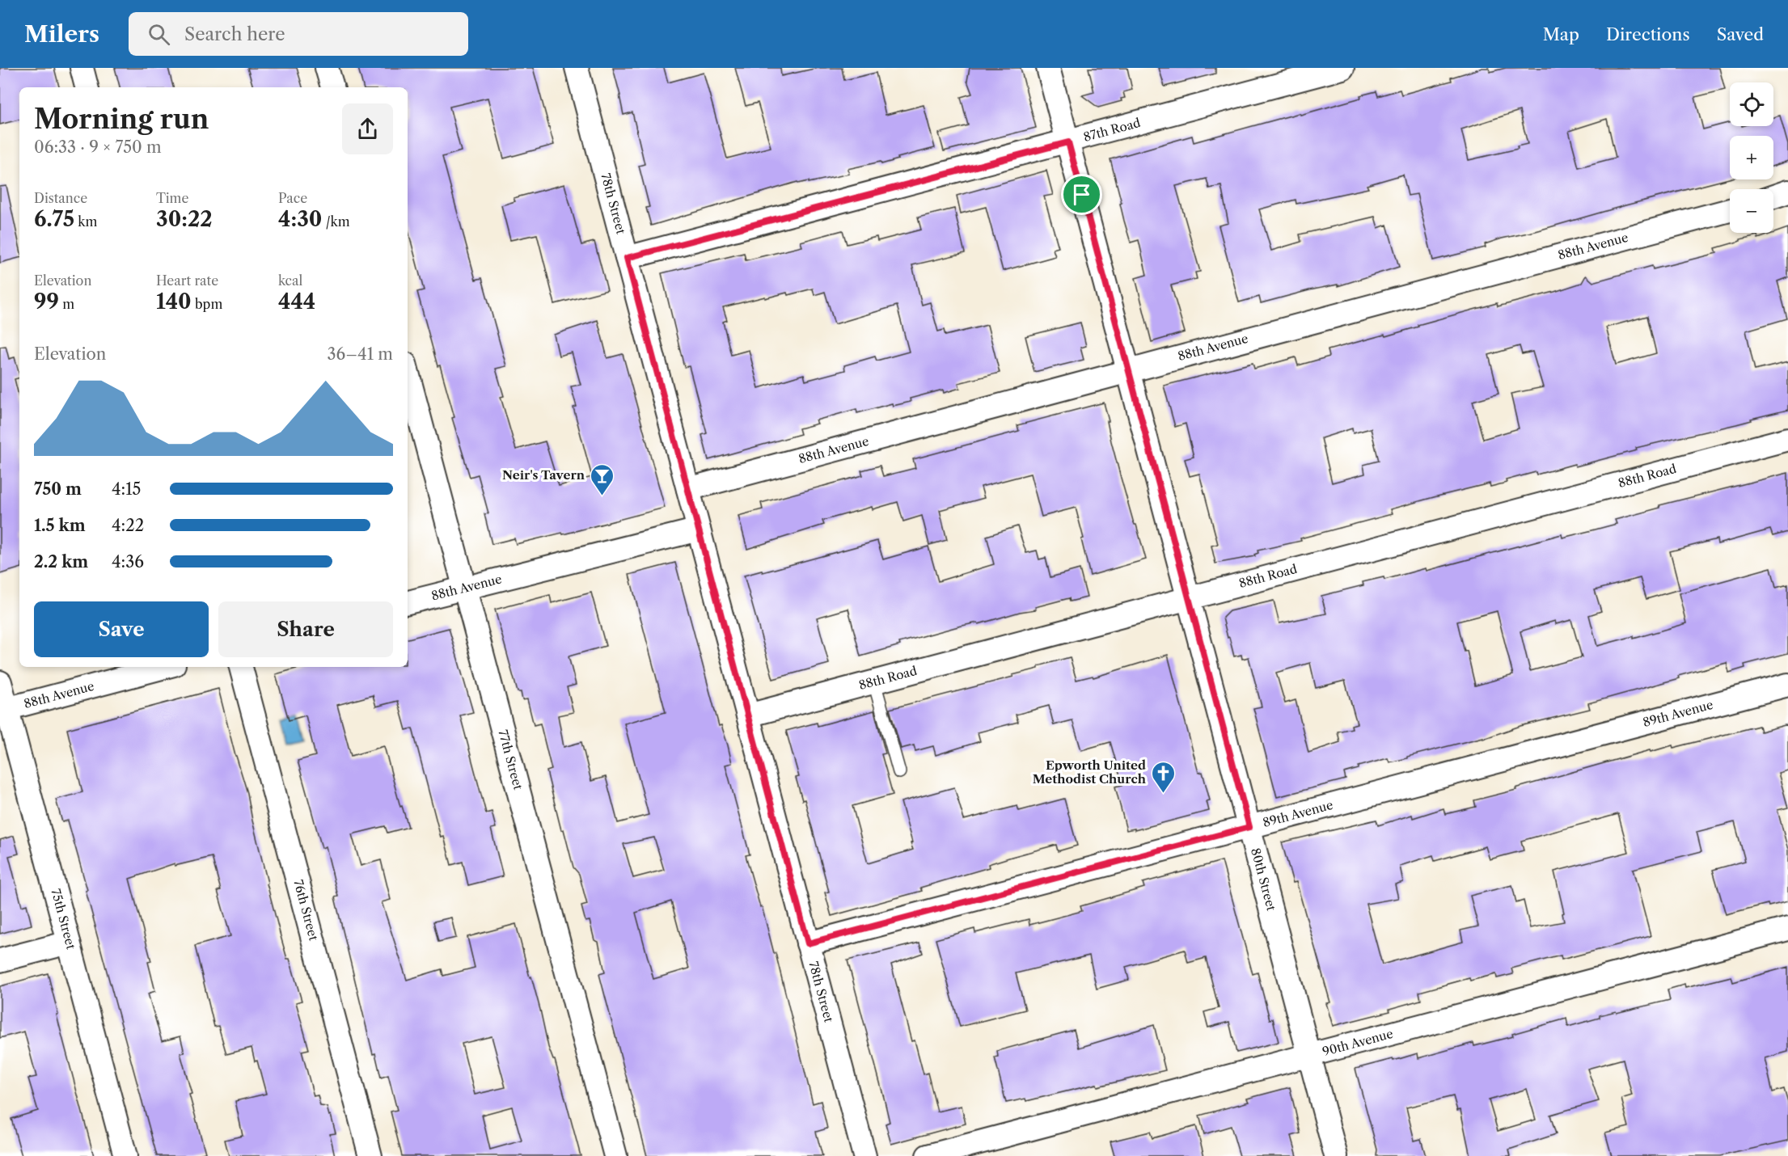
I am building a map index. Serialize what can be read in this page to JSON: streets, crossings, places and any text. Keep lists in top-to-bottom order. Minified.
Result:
{"streets":{"street":["87th Road","78th Street","88th Avenue","88th Road","89th Avenue","77th Street","80th Street","76th Street","75th Street","90th Avenue"]},"crossings":[["87th Road","78th Street"],["87th Road","80th Street"],["78th Street","88th Avenue"],["78th Street","88th Road"],["78th Street","89th Avenue"],["88th Avenue","77th Street"],["88th Avenue","80th Street"],["88th Avenue","75th Street"],["88th Road","80th Street"],["89th Avenue","80th Street"],["80th Street","90th Avenue"]],"places":{"bar":["Neir's Tavern"],"church":["Epworth United Methodist Church"]},"page":{"header":"Milers","search":"Search here","nav":["Map","Directions","Saved"],"map_buttons":["+","−"],"heading":["Morning run","06:33 · 9 × 750 m"],"stats":[["Distance","6.75 km"],["Time","30:22"],["Pace","4:30 /km"],["Elevation","99 m"],["Heart rate","140 bpm"],["kcal","444"]],"chart":["Elevation","36–41 m"],"list":[{"name":"750 m","note":"4:15"},{"name":"1.5 km","note":"4:22"},{"name":"2.2 km","note":"4:36"}],"buttons":["Save","Share"]}}
